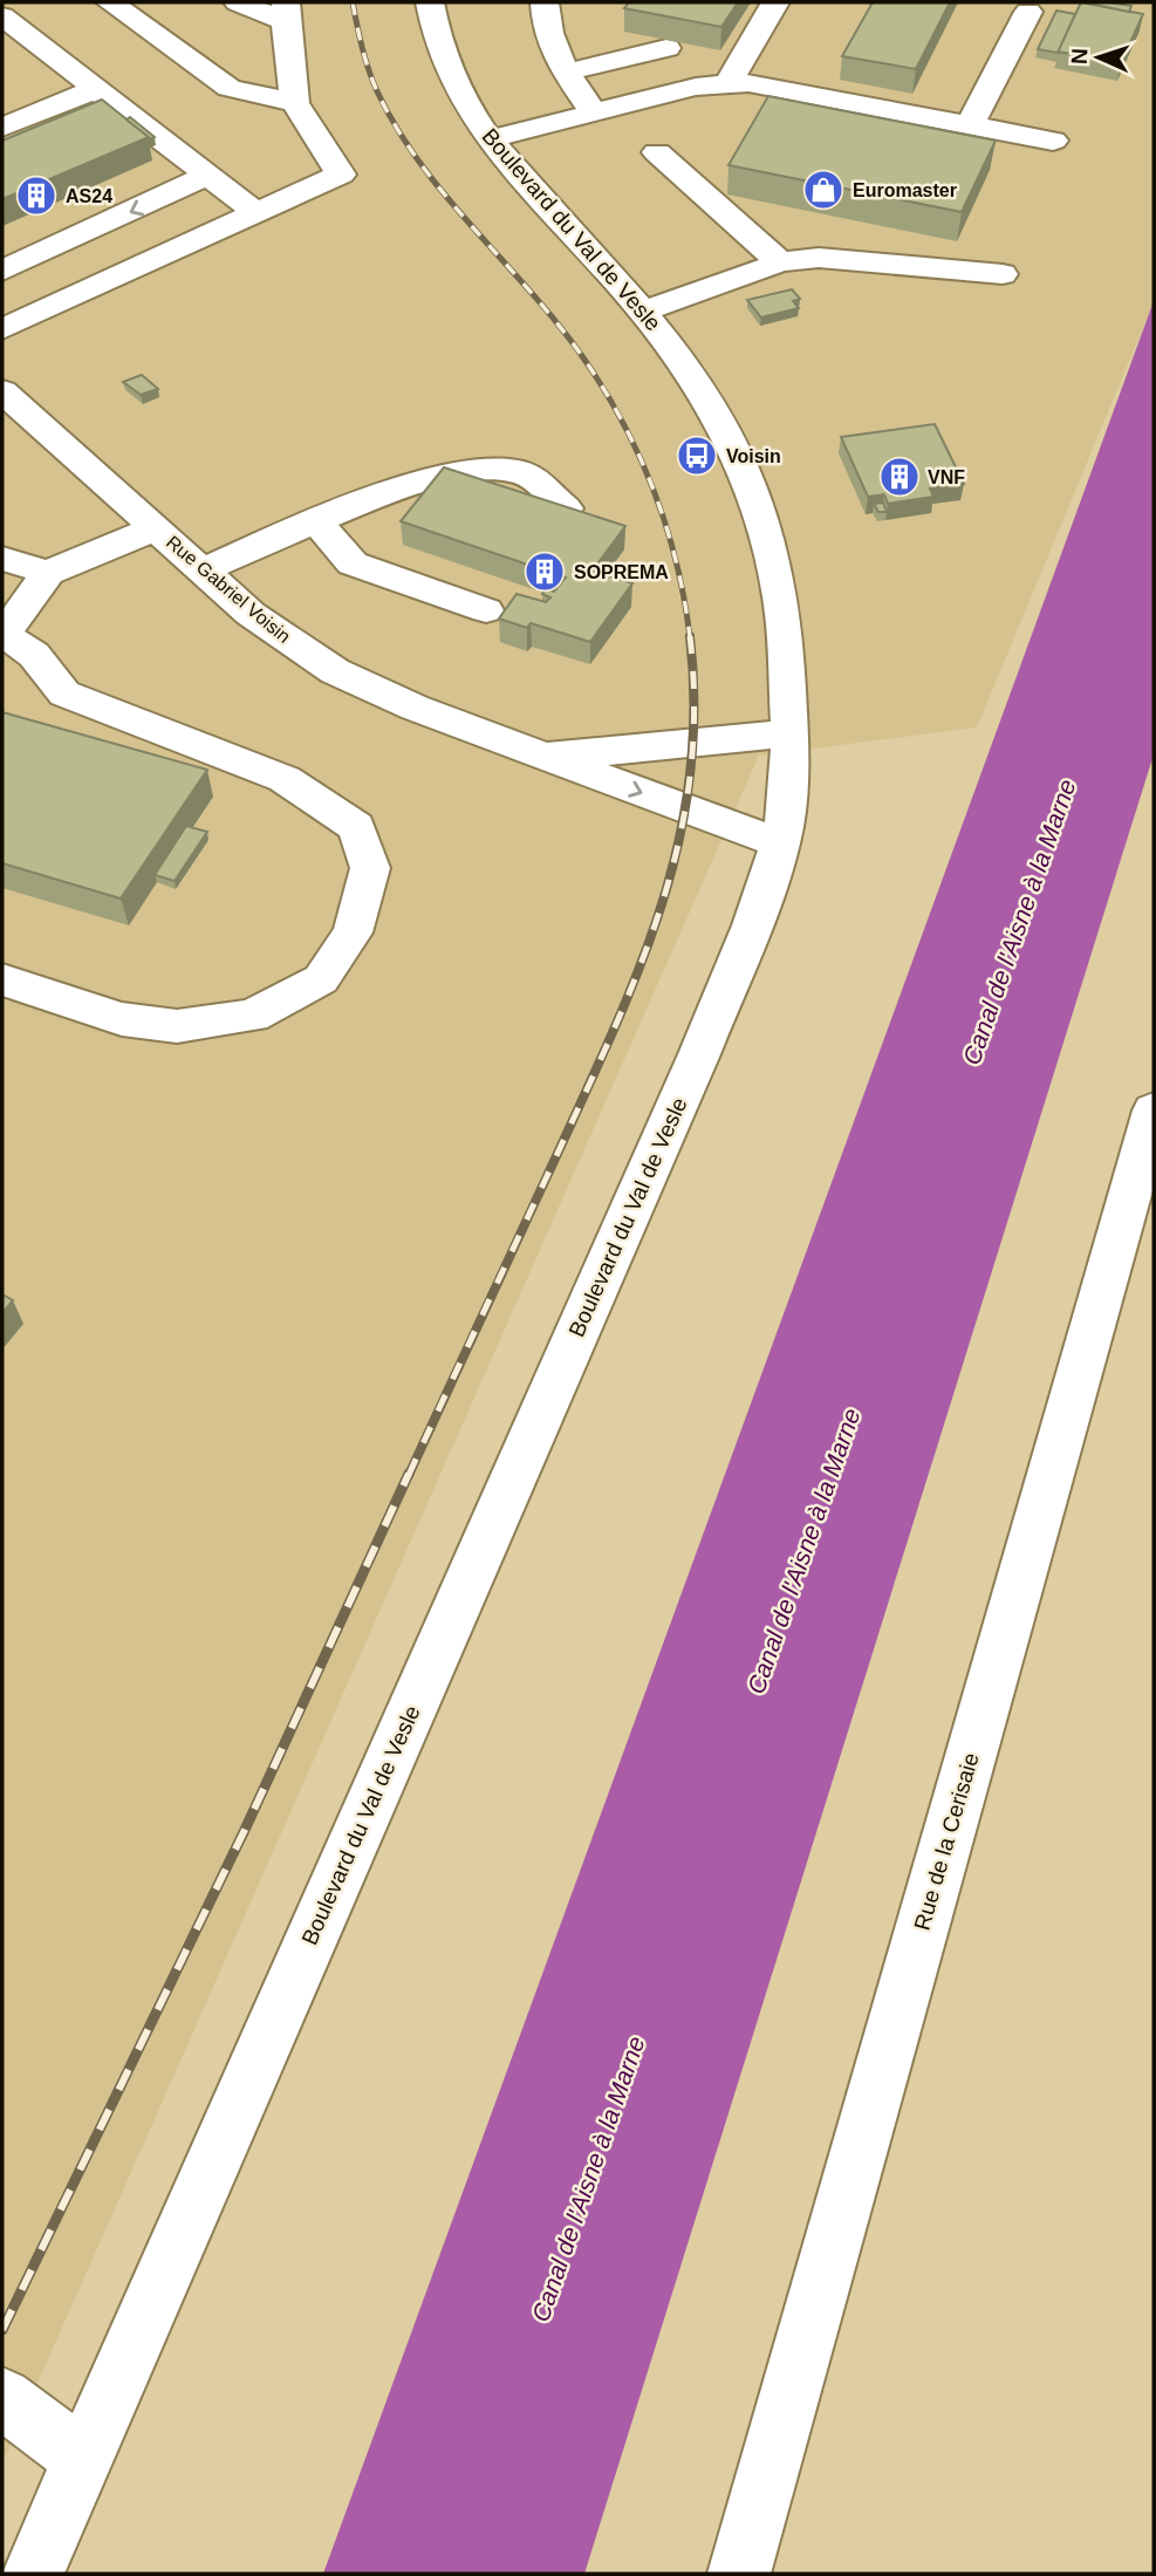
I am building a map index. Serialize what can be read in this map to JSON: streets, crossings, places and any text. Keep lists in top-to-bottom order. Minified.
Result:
{"streets":{"street":["Boulevard du Val de Vesle","Rue Gabriel Voisin","Rue de la Cerisaie"]},"crossings":[["Boulevard du Val de Vesle","Rue Gabriel Voisin"]],"water":["Canal de l'Aisne à la Marne"],"places":{"shop":["Euromaster"],"building":["AS24","VNF","SOPREMA"],"bus stop":["Voisin"]},"north":"left"}
